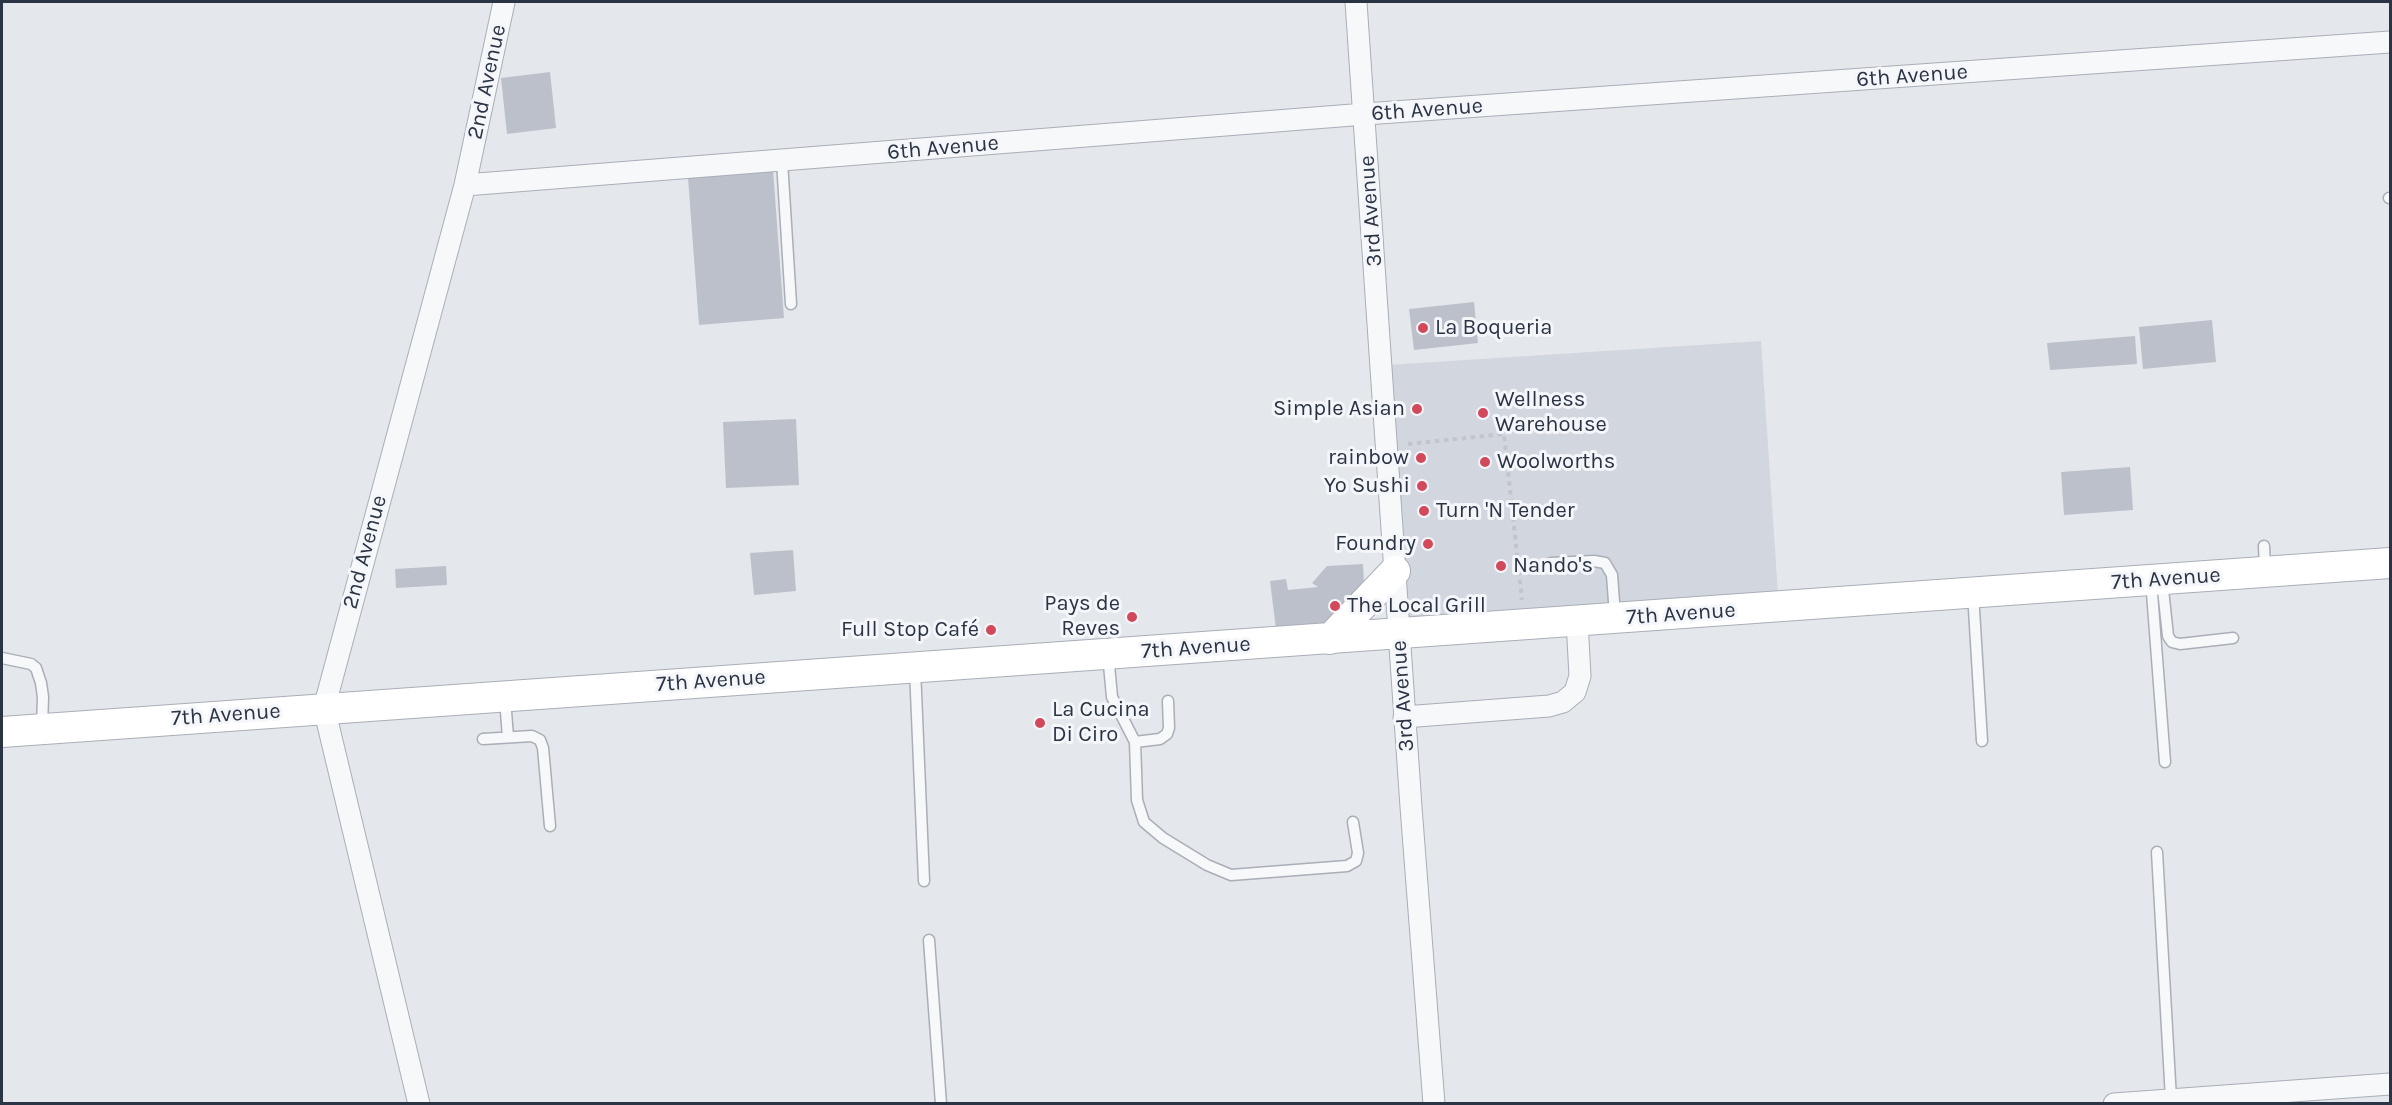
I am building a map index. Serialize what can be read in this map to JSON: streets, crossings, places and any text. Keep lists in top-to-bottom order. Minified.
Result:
{"streets":{"main road":["7th Avenue"],"street":["6th Avenue","2nd Avenue","3rd Avenue"]},"crossings":[["6th Avenue","2nd Avenue"],["6th Avenue","3rd Avenue"],["2nd Avenue","7th Avenue"],["3rd Avenue","7th Avenue"]],"places":["La Boqueria","Simple Asian","Wellness Warehouse","rainbow","Woolworths","Yo Sushi","Turn 'N Tender","Foundry","Nando's","The Local Grill","Pays de Reves","Full Stop Café","La Cucina Di Ciro"]}
